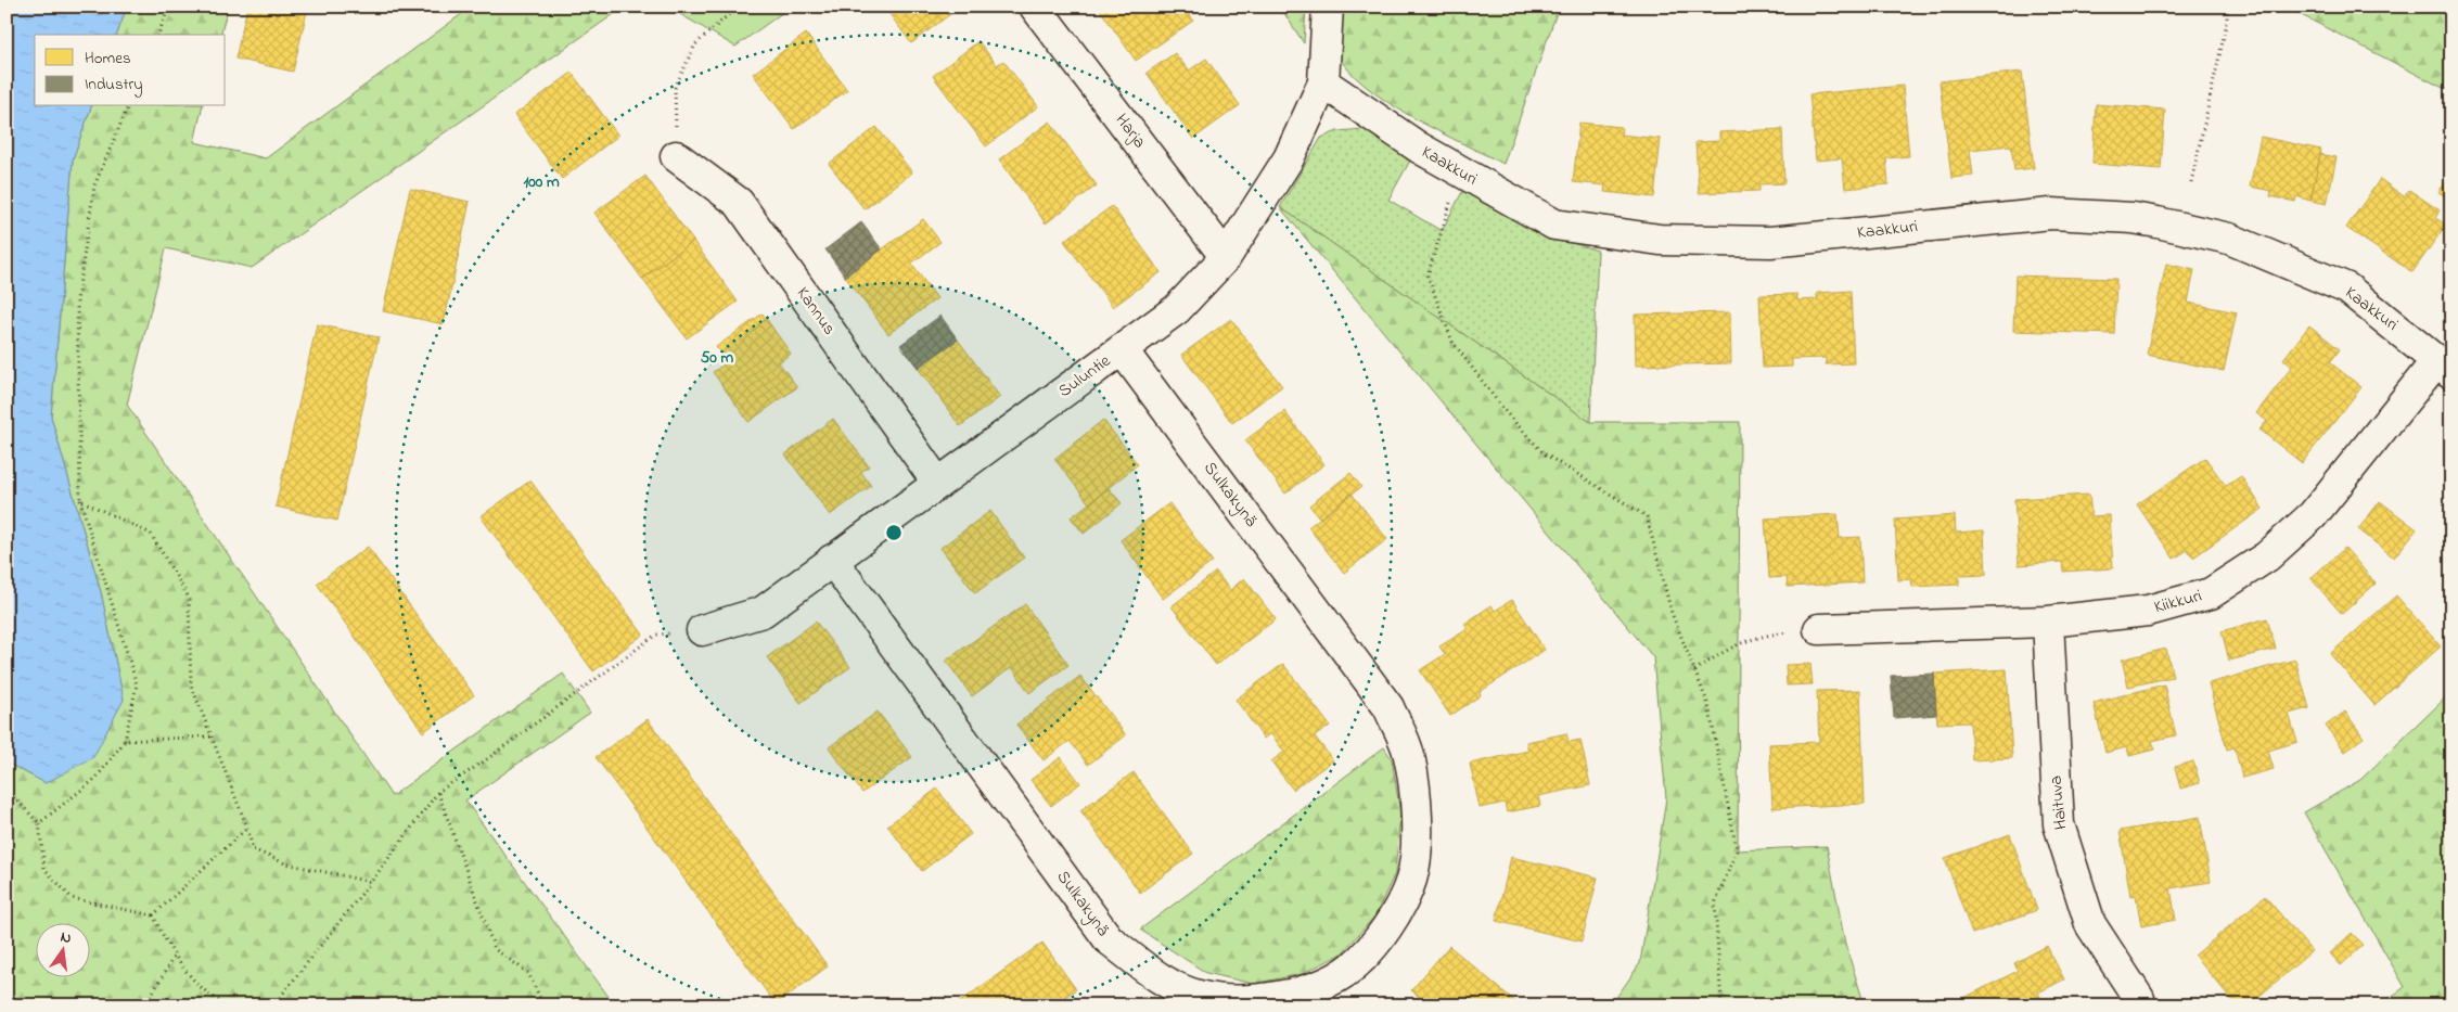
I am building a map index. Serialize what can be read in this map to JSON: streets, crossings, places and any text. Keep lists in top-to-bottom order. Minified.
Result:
{"streets":{"street":["Harja","Kaakkuri","Kannus","Suluntie","Sulkakynä","Kiikkuri","Haituva"]},"crossings":[["Harja","Suluntie"],["Kaakkuri","Suluntie"],["Kaakkuri","Kiikkuri"],["Kannus","Suluntie"],["Suluntie","Sulkakynä"],["Kiikkuri","Haituva"]],"legend":["Homes","Industry"],"north":"top","rings":["100 m","50 m"]}
